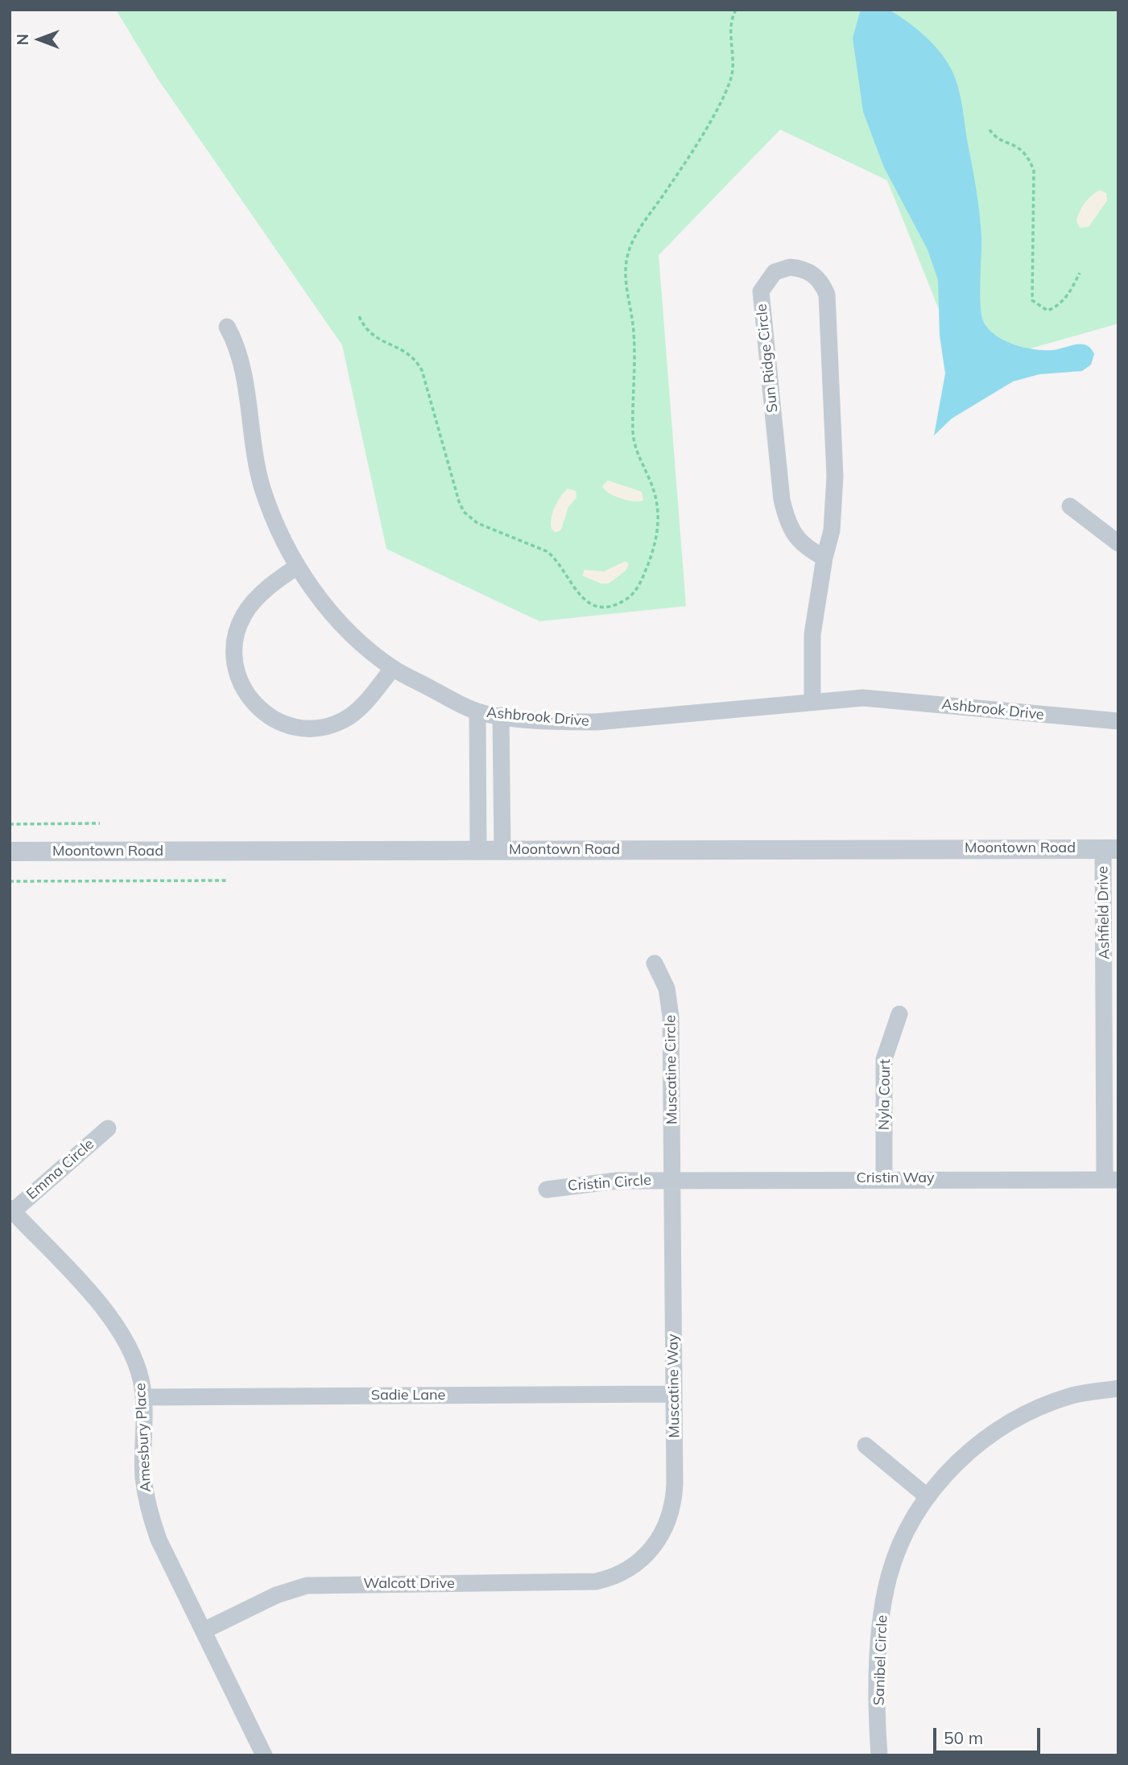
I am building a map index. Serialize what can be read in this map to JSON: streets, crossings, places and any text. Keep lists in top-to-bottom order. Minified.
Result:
{"streets":{"street":["Sun Ridge Circle","Ashbrook Drive","Moontown Road","Ashfield Drive","Muscatine Circle","Nyla Court","Emma Circle","Cristin Way","Cristin Circle","Muscatine Way","Sadie Lane","Amesbury Place","Walcott Drive","Sanibel Circle"]},"crossings":[["Sun Ridge Circle","Ashbrook Drive"],["Moontown Road","Ashfield Drive"],["Ashfield Drive","Cristin Way"],["Muscatine Circle","Cristin Way"],["Muscatine Circle","Cristin Circle"],["Muscatine Circle","Muscatine Way"],["Nyla Court","Cristin Way"],["Emma Circle","Amesbury Place"],["Cristin Way","Cristin Circle"],["Cristin Way","Muscatine Way"],["Cristin Circle","Muscatine Way"],["Muscatine Way","Sadie Lane"],["Muscatine Way","Walcott Drive"],["Sadie Lane","Amesbury Place"],["Amesbury Place","Walcott Drive"]],"scale_bar":"50 m","north":"left"}
